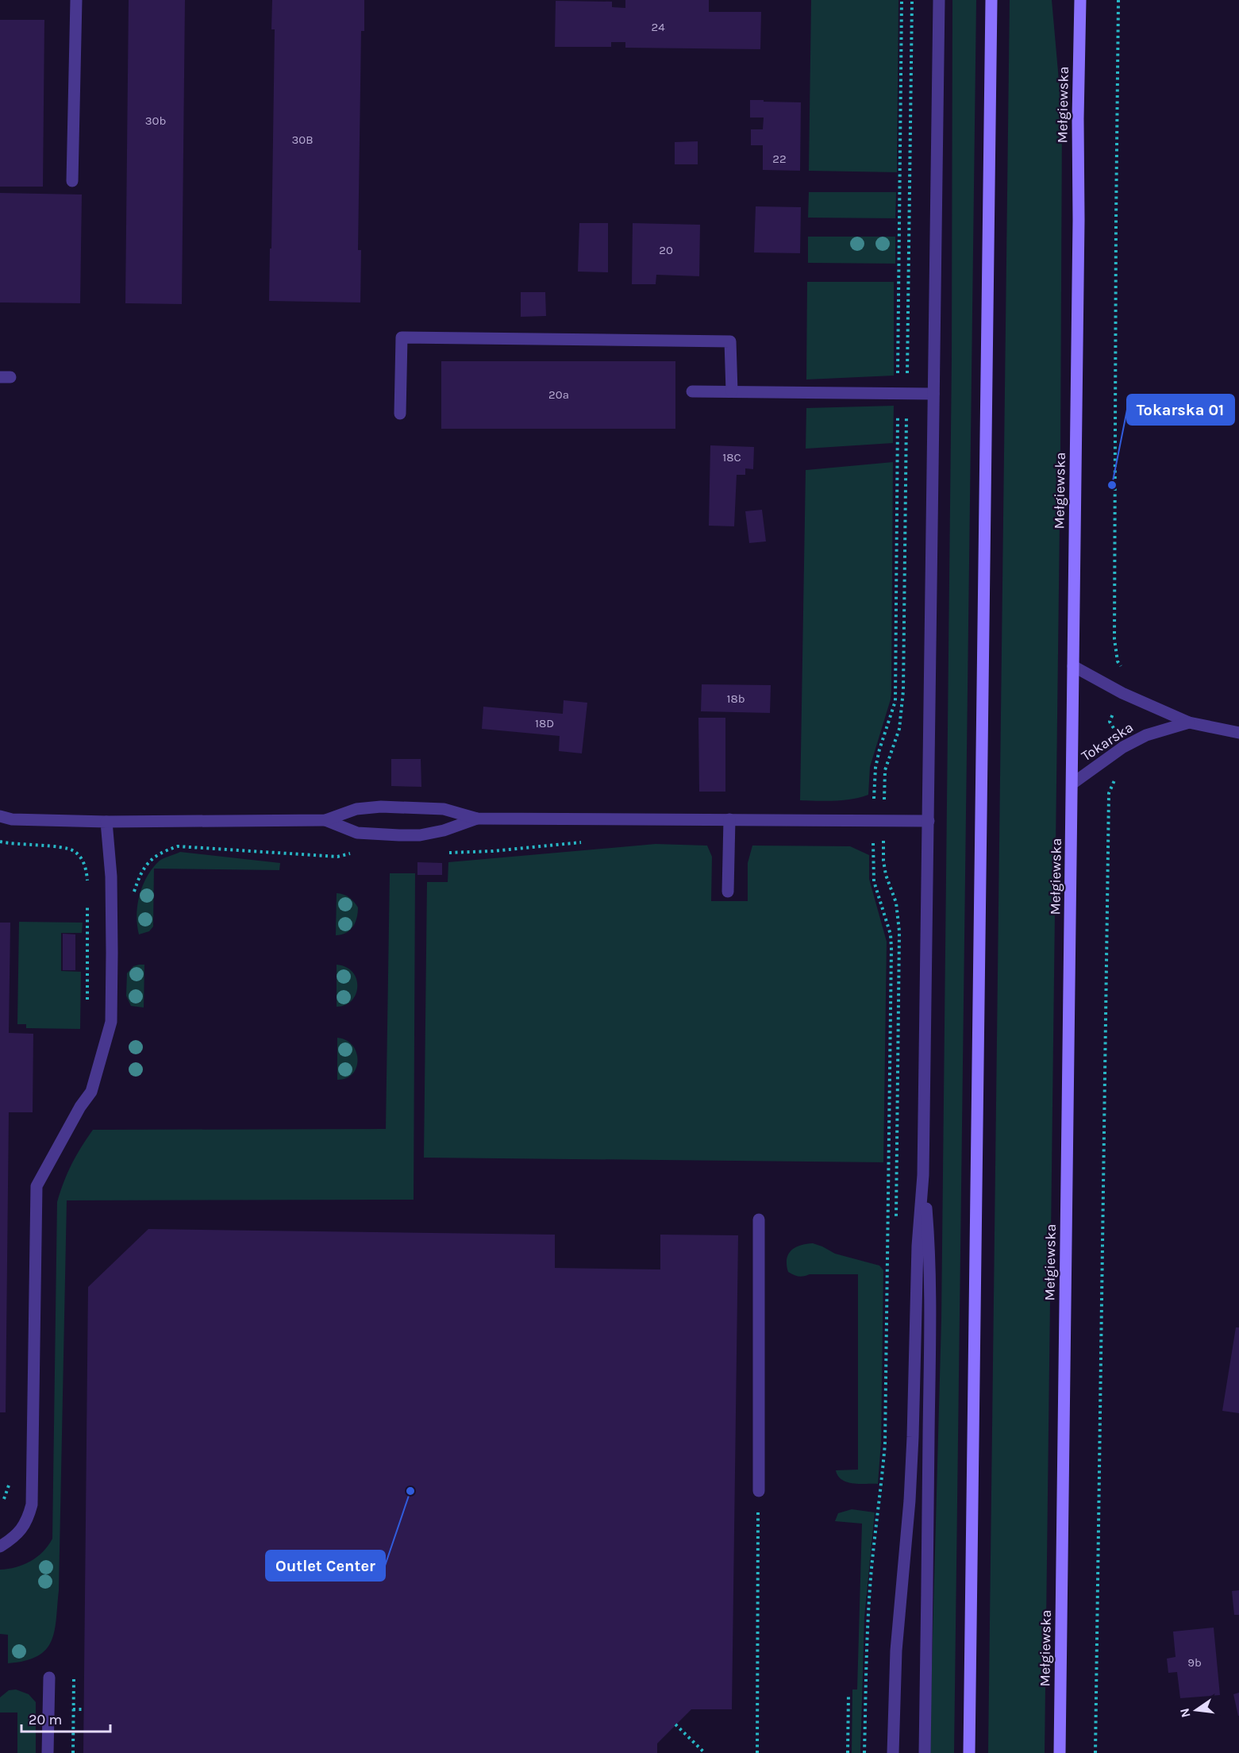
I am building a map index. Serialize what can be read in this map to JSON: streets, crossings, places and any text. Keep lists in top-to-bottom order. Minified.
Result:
{"streets":{"main road":["Mełgiewska"],"street":["Tokarska"]},"crossings":[["Mełgiewska","Tokarska"]],"places":["Tokarska 01","Outlet Center"],"house_numbers":["24","30b","30B","22","20","20a","18C","18b","18D","9b"],"scale_bar":"20 m","north":"left"}
